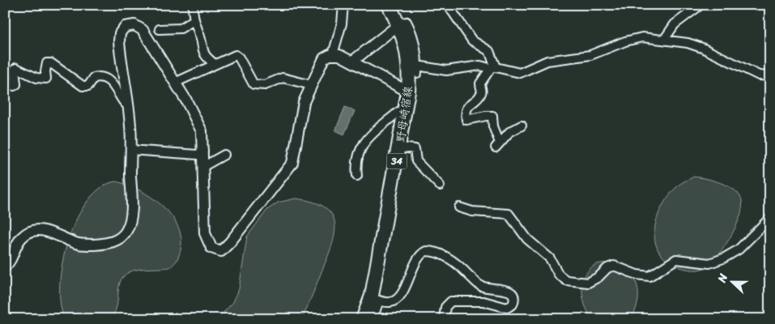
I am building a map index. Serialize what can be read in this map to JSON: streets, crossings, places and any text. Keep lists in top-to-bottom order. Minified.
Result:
{"streets":{"main road":["野母崎宿線","34"]},"north":"left"}
